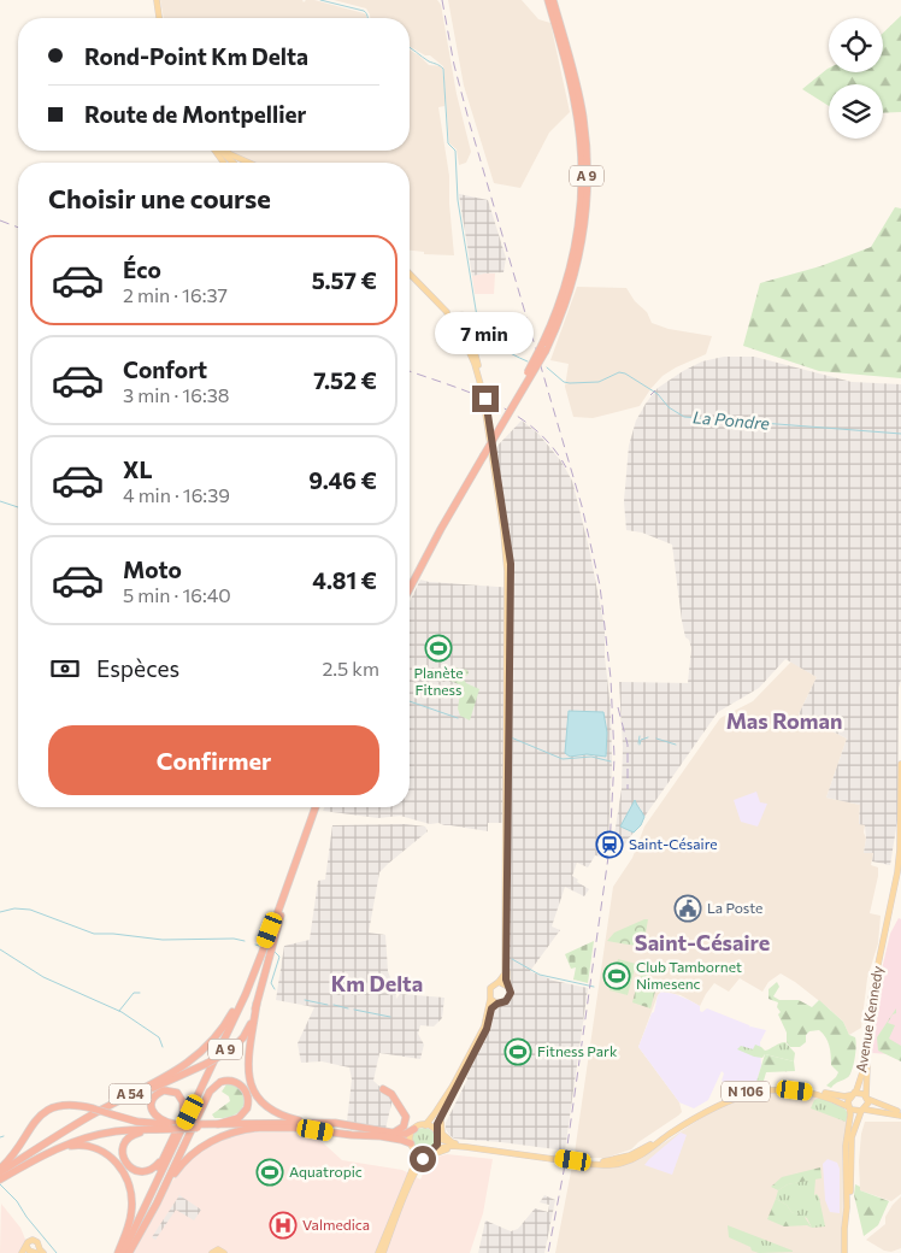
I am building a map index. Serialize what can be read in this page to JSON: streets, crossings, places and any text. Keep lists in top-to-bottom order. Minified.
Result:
{"streets":{"highway":["A 9","A 54"],"main road":["Avenue Kennedy","N 106"]},"crossings":[["A 9","A 54"],["Avenue Kennedy","N 106"]],"districts":["Mas Roman","Saint-Césaire","Km Delta"],"water":["La Pondre"],"places":{"sports":["Planète Fitness","Club Tambornet Nimesenc","Fitness Park","Aquatropic"],"station":["Saint-Césaire"],"public building":["La Poste"],"hospital":["Valmedica"]},"page":{"banner":["Rond-Point Km Delta","Route de Montpellier"],"heading":"Choisir une course","list":[{"name":"Éco","note":"2 min · 16:37","value":"5.57 €"},{"name":"Confort","note":"3 min · 16:38","value":"7.52 €"},{"name":"XL","note":"4 min · 16:39","value":"9.46 €"},{"name":"Moto","note":"5 min · 16:40","value":"4.81 €"}],"bubble":"7 min","pay":["Espèces","2.5 km"],"buttons":"Confirmer"}}
